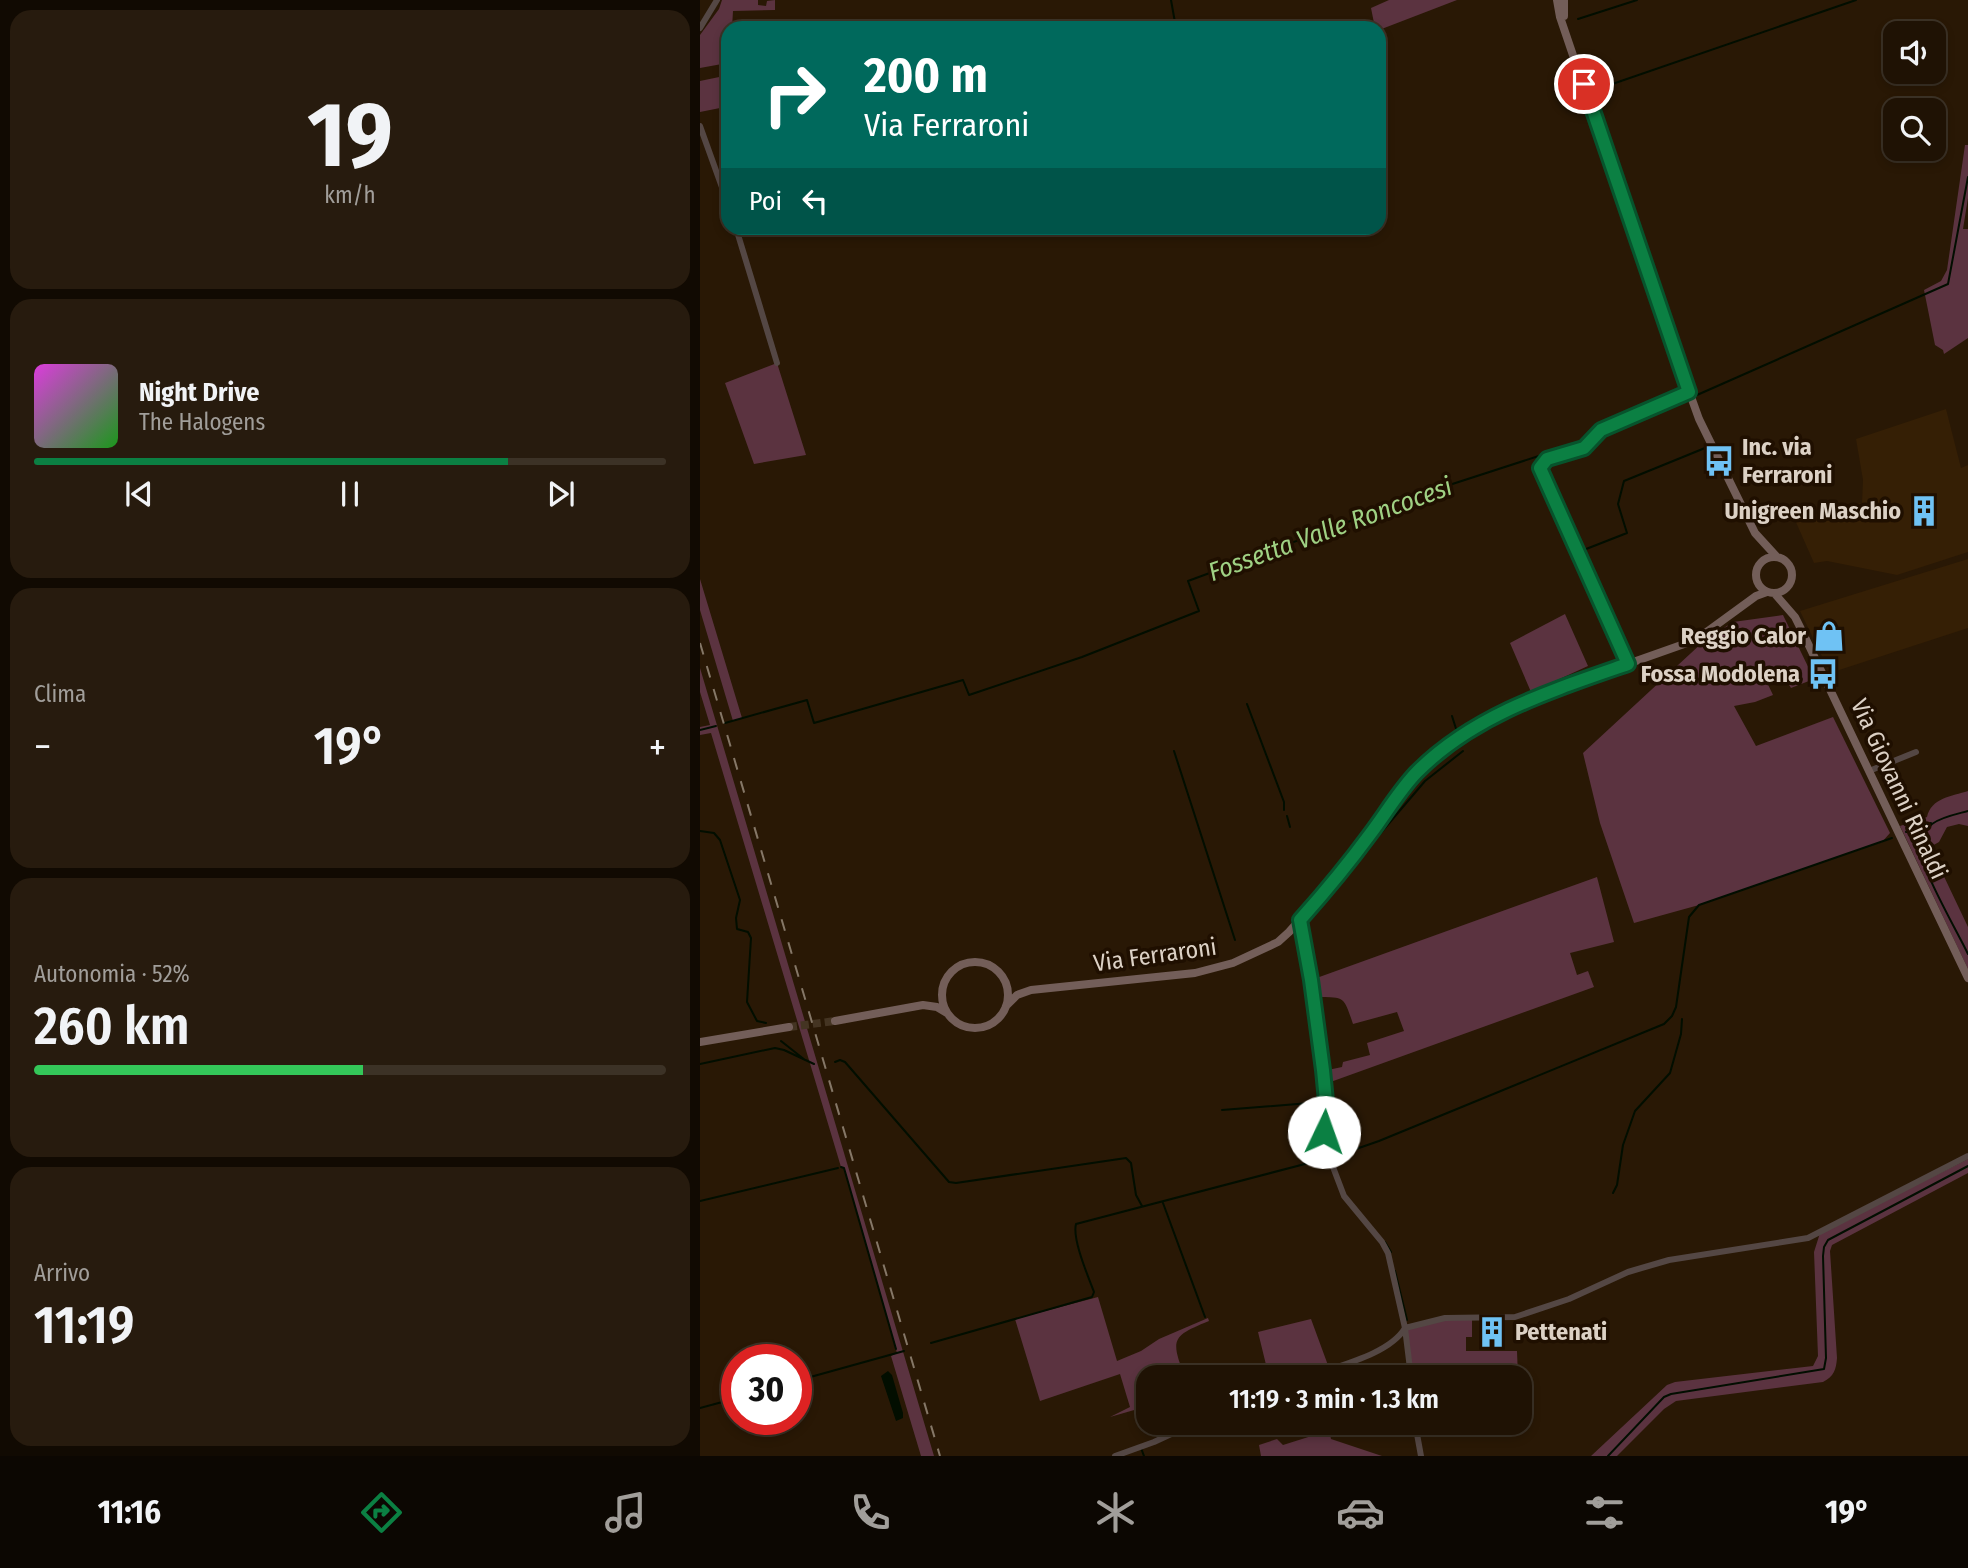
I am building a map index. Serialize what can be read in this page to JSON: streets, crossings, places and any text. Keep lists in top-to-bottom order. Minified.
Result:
{"streets":{"main road":["Via Giovanni Rinaldi","Via Ferraroni"]},"crossings":[["Via Giovanni Rinaldi","Via Ferraroni"]],"water":["Fossetta Valle Roncocesi"],"places":{"bus stop":["Inc. via Ferraroni","Fossa Modolena"],"building":["Unigreen Maschio","Pettenati"],"shop":["Reggio Calor"]},"page":{"tile":[["19","km/h"],"Clima",["Autonomia · 52%","260 km"],["Arrivo","11:19"]],"turn":["200 m","Via Ferraroni"],"then":"Poi","song":["Night Drive","The Halogens"],"heat":["−","19°","+"],"limit":"30","trip":"11:19 · 3 min · 1.3 km","tabs":["11:16","19°"]}}
